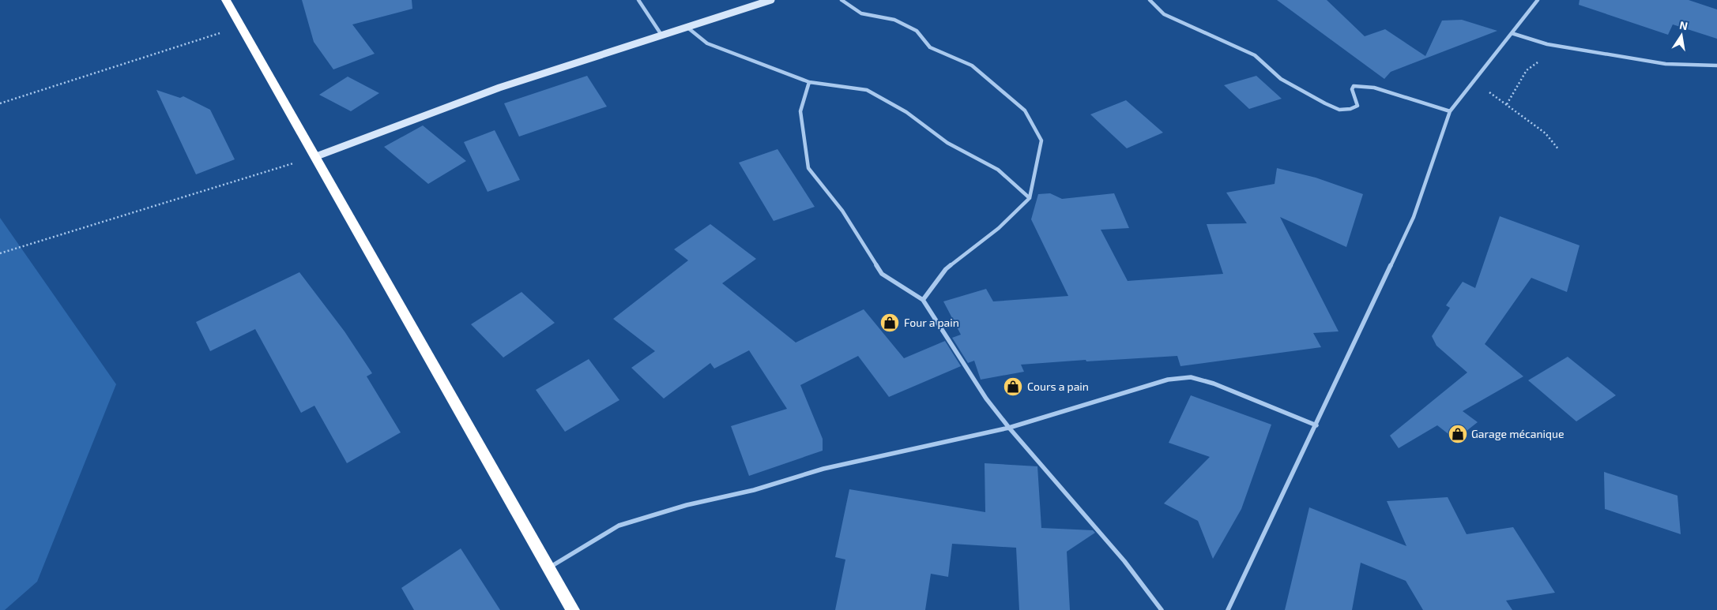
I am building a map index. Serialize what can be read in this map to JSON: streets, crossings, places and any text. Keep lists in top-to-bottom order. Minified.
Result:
{"places":{"shop":["Four a pain","Cours a pain","Garage mécanique"]},"north":"top"}
